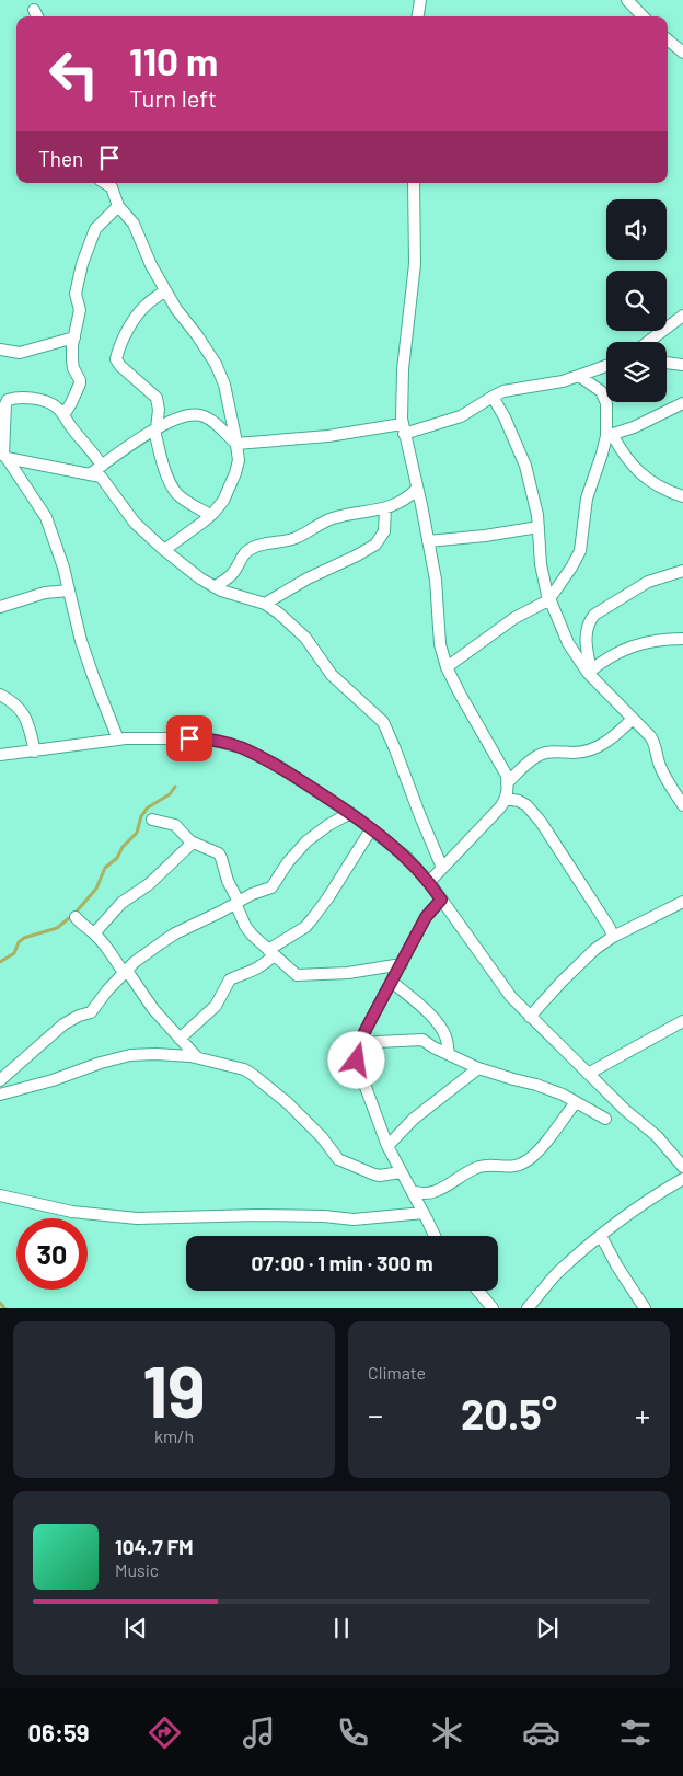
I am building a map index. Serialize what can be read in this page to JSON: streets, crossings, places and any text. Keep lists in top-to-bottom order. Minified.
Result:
{"page":{"turn":["110 m","Turn left"],"then":"Then","limit":"30","trip":"07:00 · 1 min · 300 m","tile":[["19","km/h"],"Climate"],"heat":["−","20.5°","+"],"song":["104.7 FM","Music"],"tabs":"06:59"}}
